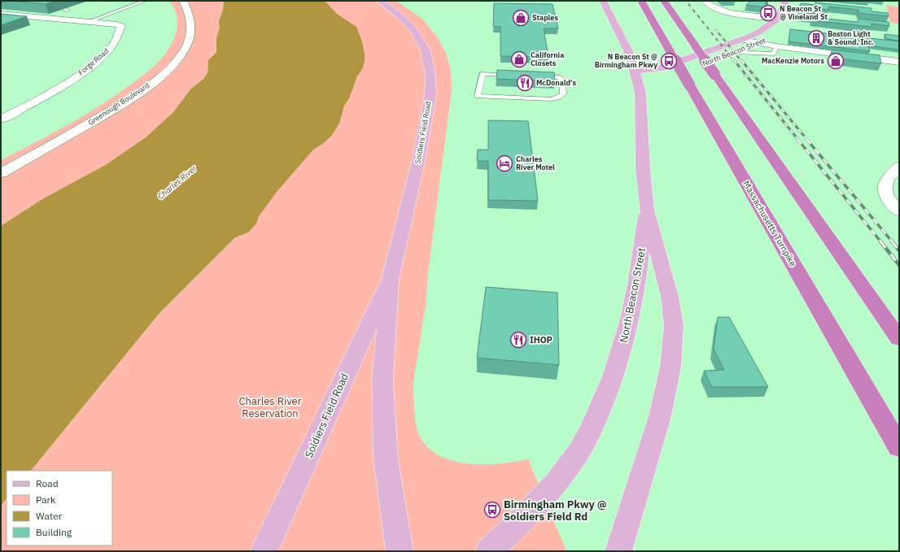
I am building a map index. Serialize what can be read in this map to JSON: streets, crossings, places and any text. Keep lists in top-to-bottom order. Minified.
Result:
{"streets":{"highway":["Massachusetts Turnpike"],"main road":["North Beacon Street","Soldiers Field Road"],"street":["Forge Road","Greenough Boulevard"]},"crossings":[["North Beacon Street","Massachusetts Turnpike"]],"water":["Charles River"],"parks":["Charles River Reservation"],"places":{"bus stop":["N Beacon St @ Vineland St","N Beacon St @ Birmingham Pkwy","Birmingham Pkwy @ Soldiers Field Rd"],"shop":["Staples","California Closets","MacKenzie Motors"],"building":["Boston Light & Sound, Inc."],"restaurant":["McDonald's","IHOP"],"hotel":["Charles River Motel"]},"legend":["Road","Park","Water","Building"]}
